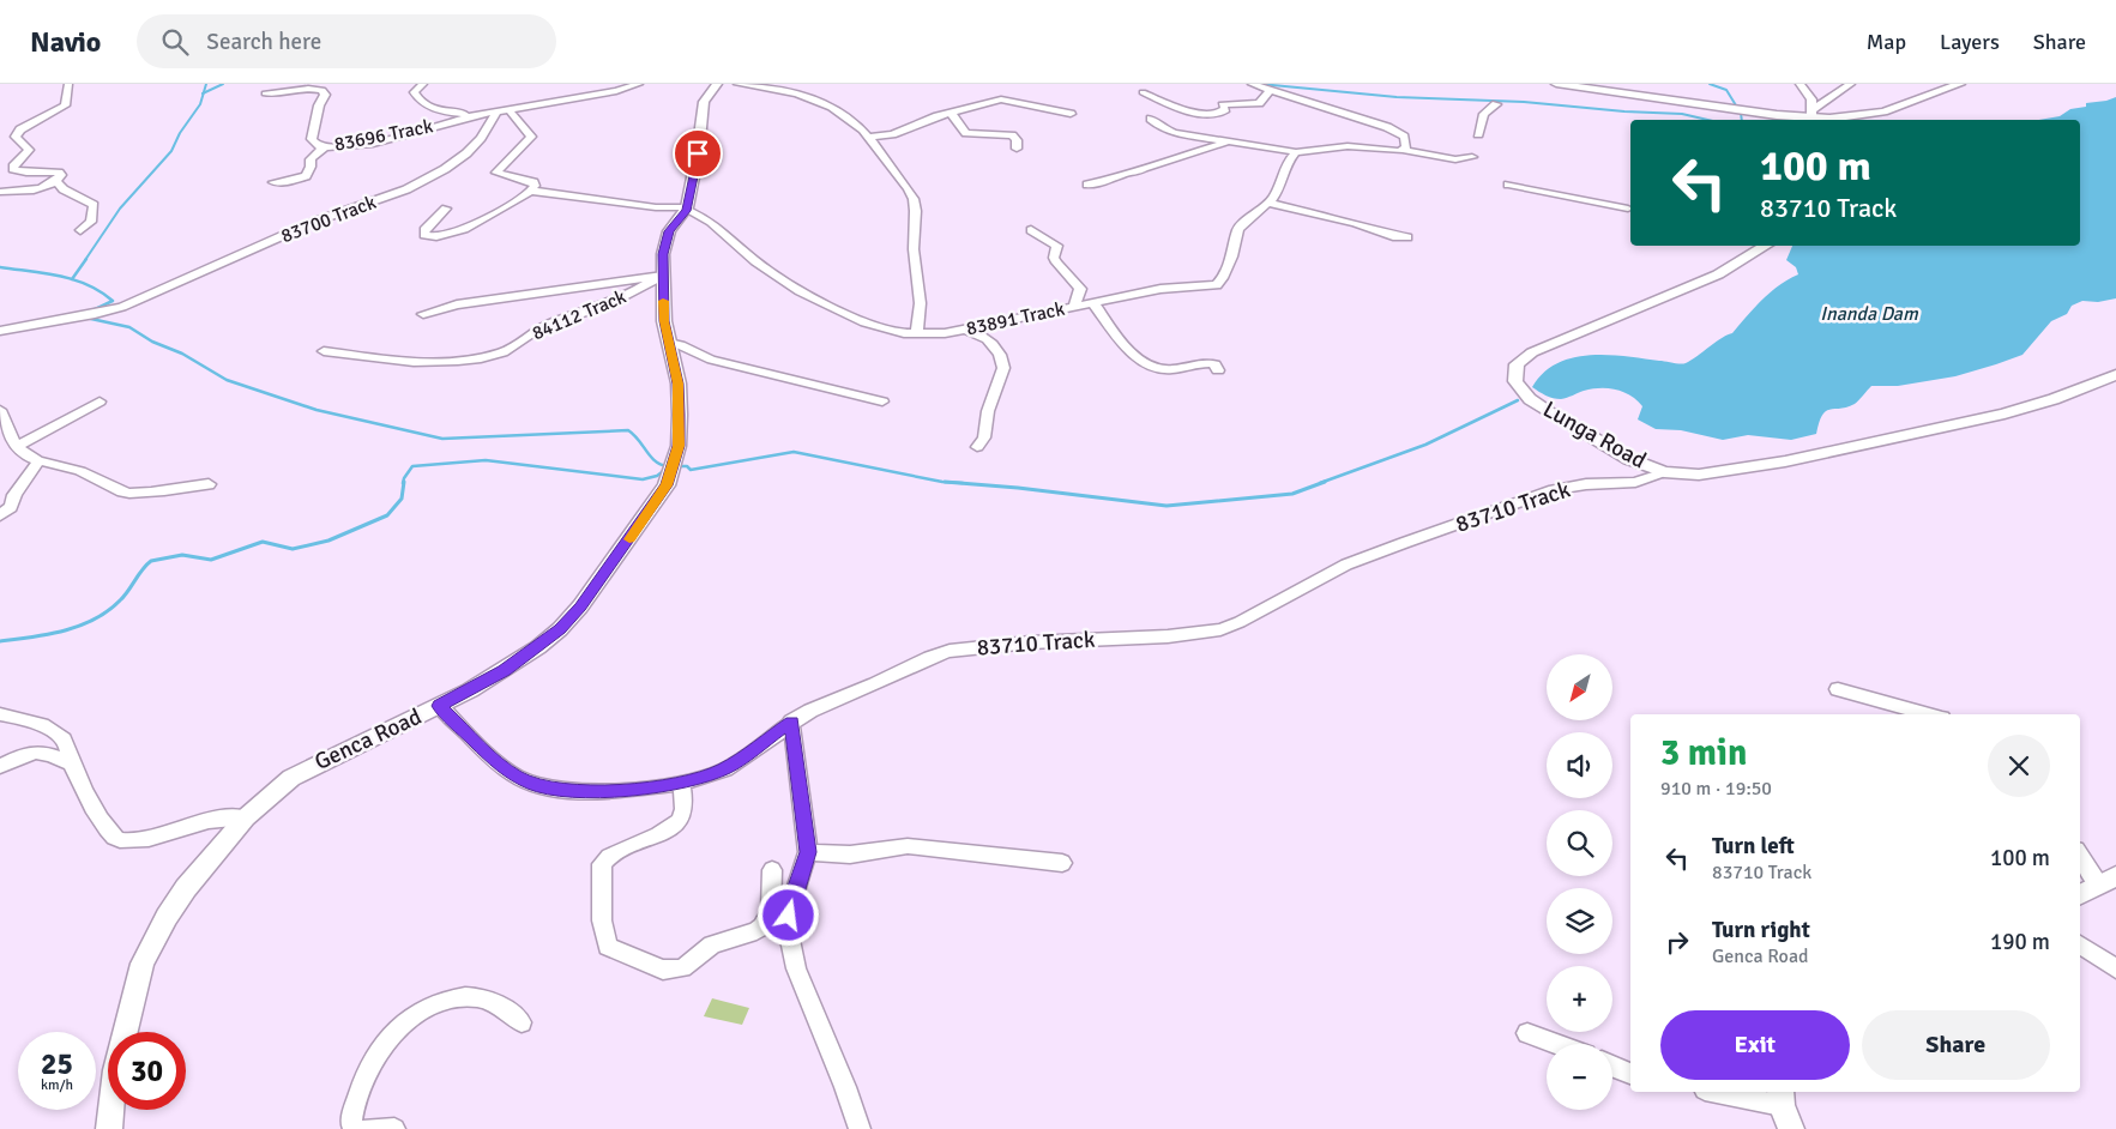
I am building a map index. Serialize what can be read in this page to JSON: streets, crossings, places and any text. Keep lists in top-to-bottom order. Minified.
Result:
{"streets":{"street":["83696 Track","83700 Track","84112 Track","83891 Track","Lunga Road","83710 Track","Genca Road"]},"crossings":[["83696 Track","83700 Track"],["84112 Track","Genca Road"],["83891 Track","Genca Road"],["Lunga Road","83710 Track"],["83710 Track","Genca Road"]],"water":["Inanda Dam"],"north":"bottom left","page":{"header":"Navio","search":"Search here","nav":["Map","Layers","Share"],"turn":["100 m","83710 Track"],"map_buttons":["+","−"],"heading":["3 min","910 m · 19:50"],"list":[{"name":"Turn left","note":"83710 Track","value":"100 m"},{"name":"Turn right","note":"Genca Road","value":"190 m"}],"buttons":["Exit","Share"],"speed":"25 km/h","limit":"30"}}
